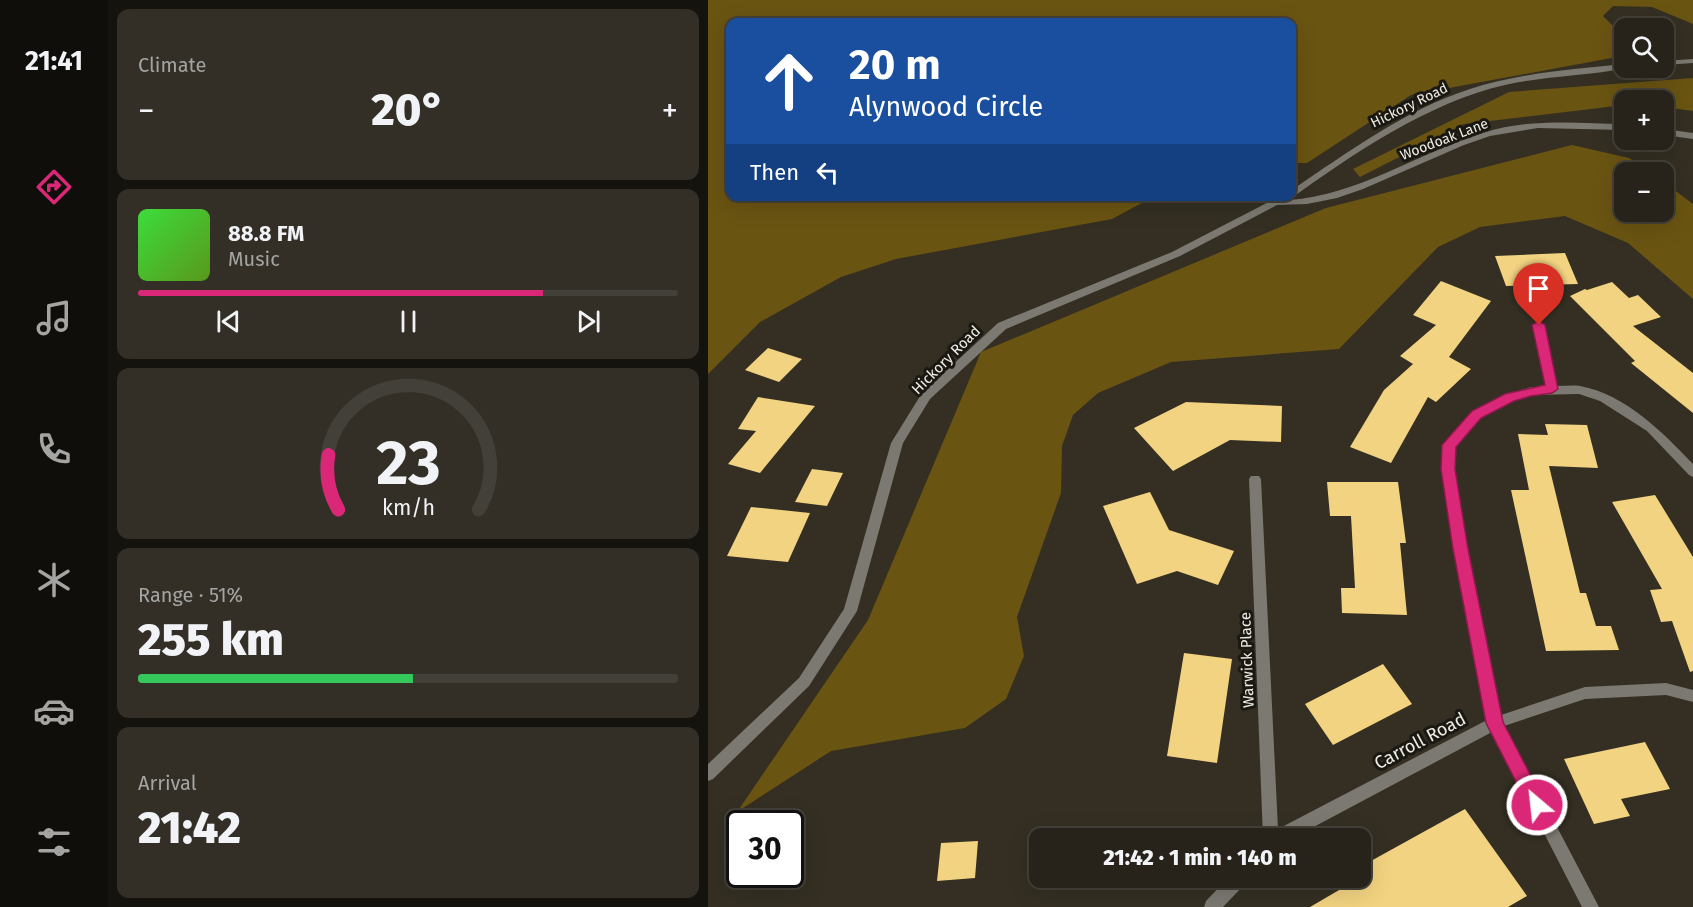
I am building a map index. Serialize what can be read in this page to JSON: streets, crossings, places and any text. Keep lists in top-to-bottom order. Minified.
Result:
{"streets":{"street":["Hickory Road","Woodoak Lane","Warwick Place","Carroll Road"]},"page":{"tabs":"21:41","tile":["Climate",["Range · 51%","255 km"],["Arrival","21:42"]],"map_buttons":["+","−"],"turn":["20 m","Alynwood Circle"],"heat":["−","20°","+"],"then":"Then","song":["88.8 FM","Music"],"limit":"30","trip":"21:42 · 1 min · 140 m","gauge":["23","km/h"]}}
